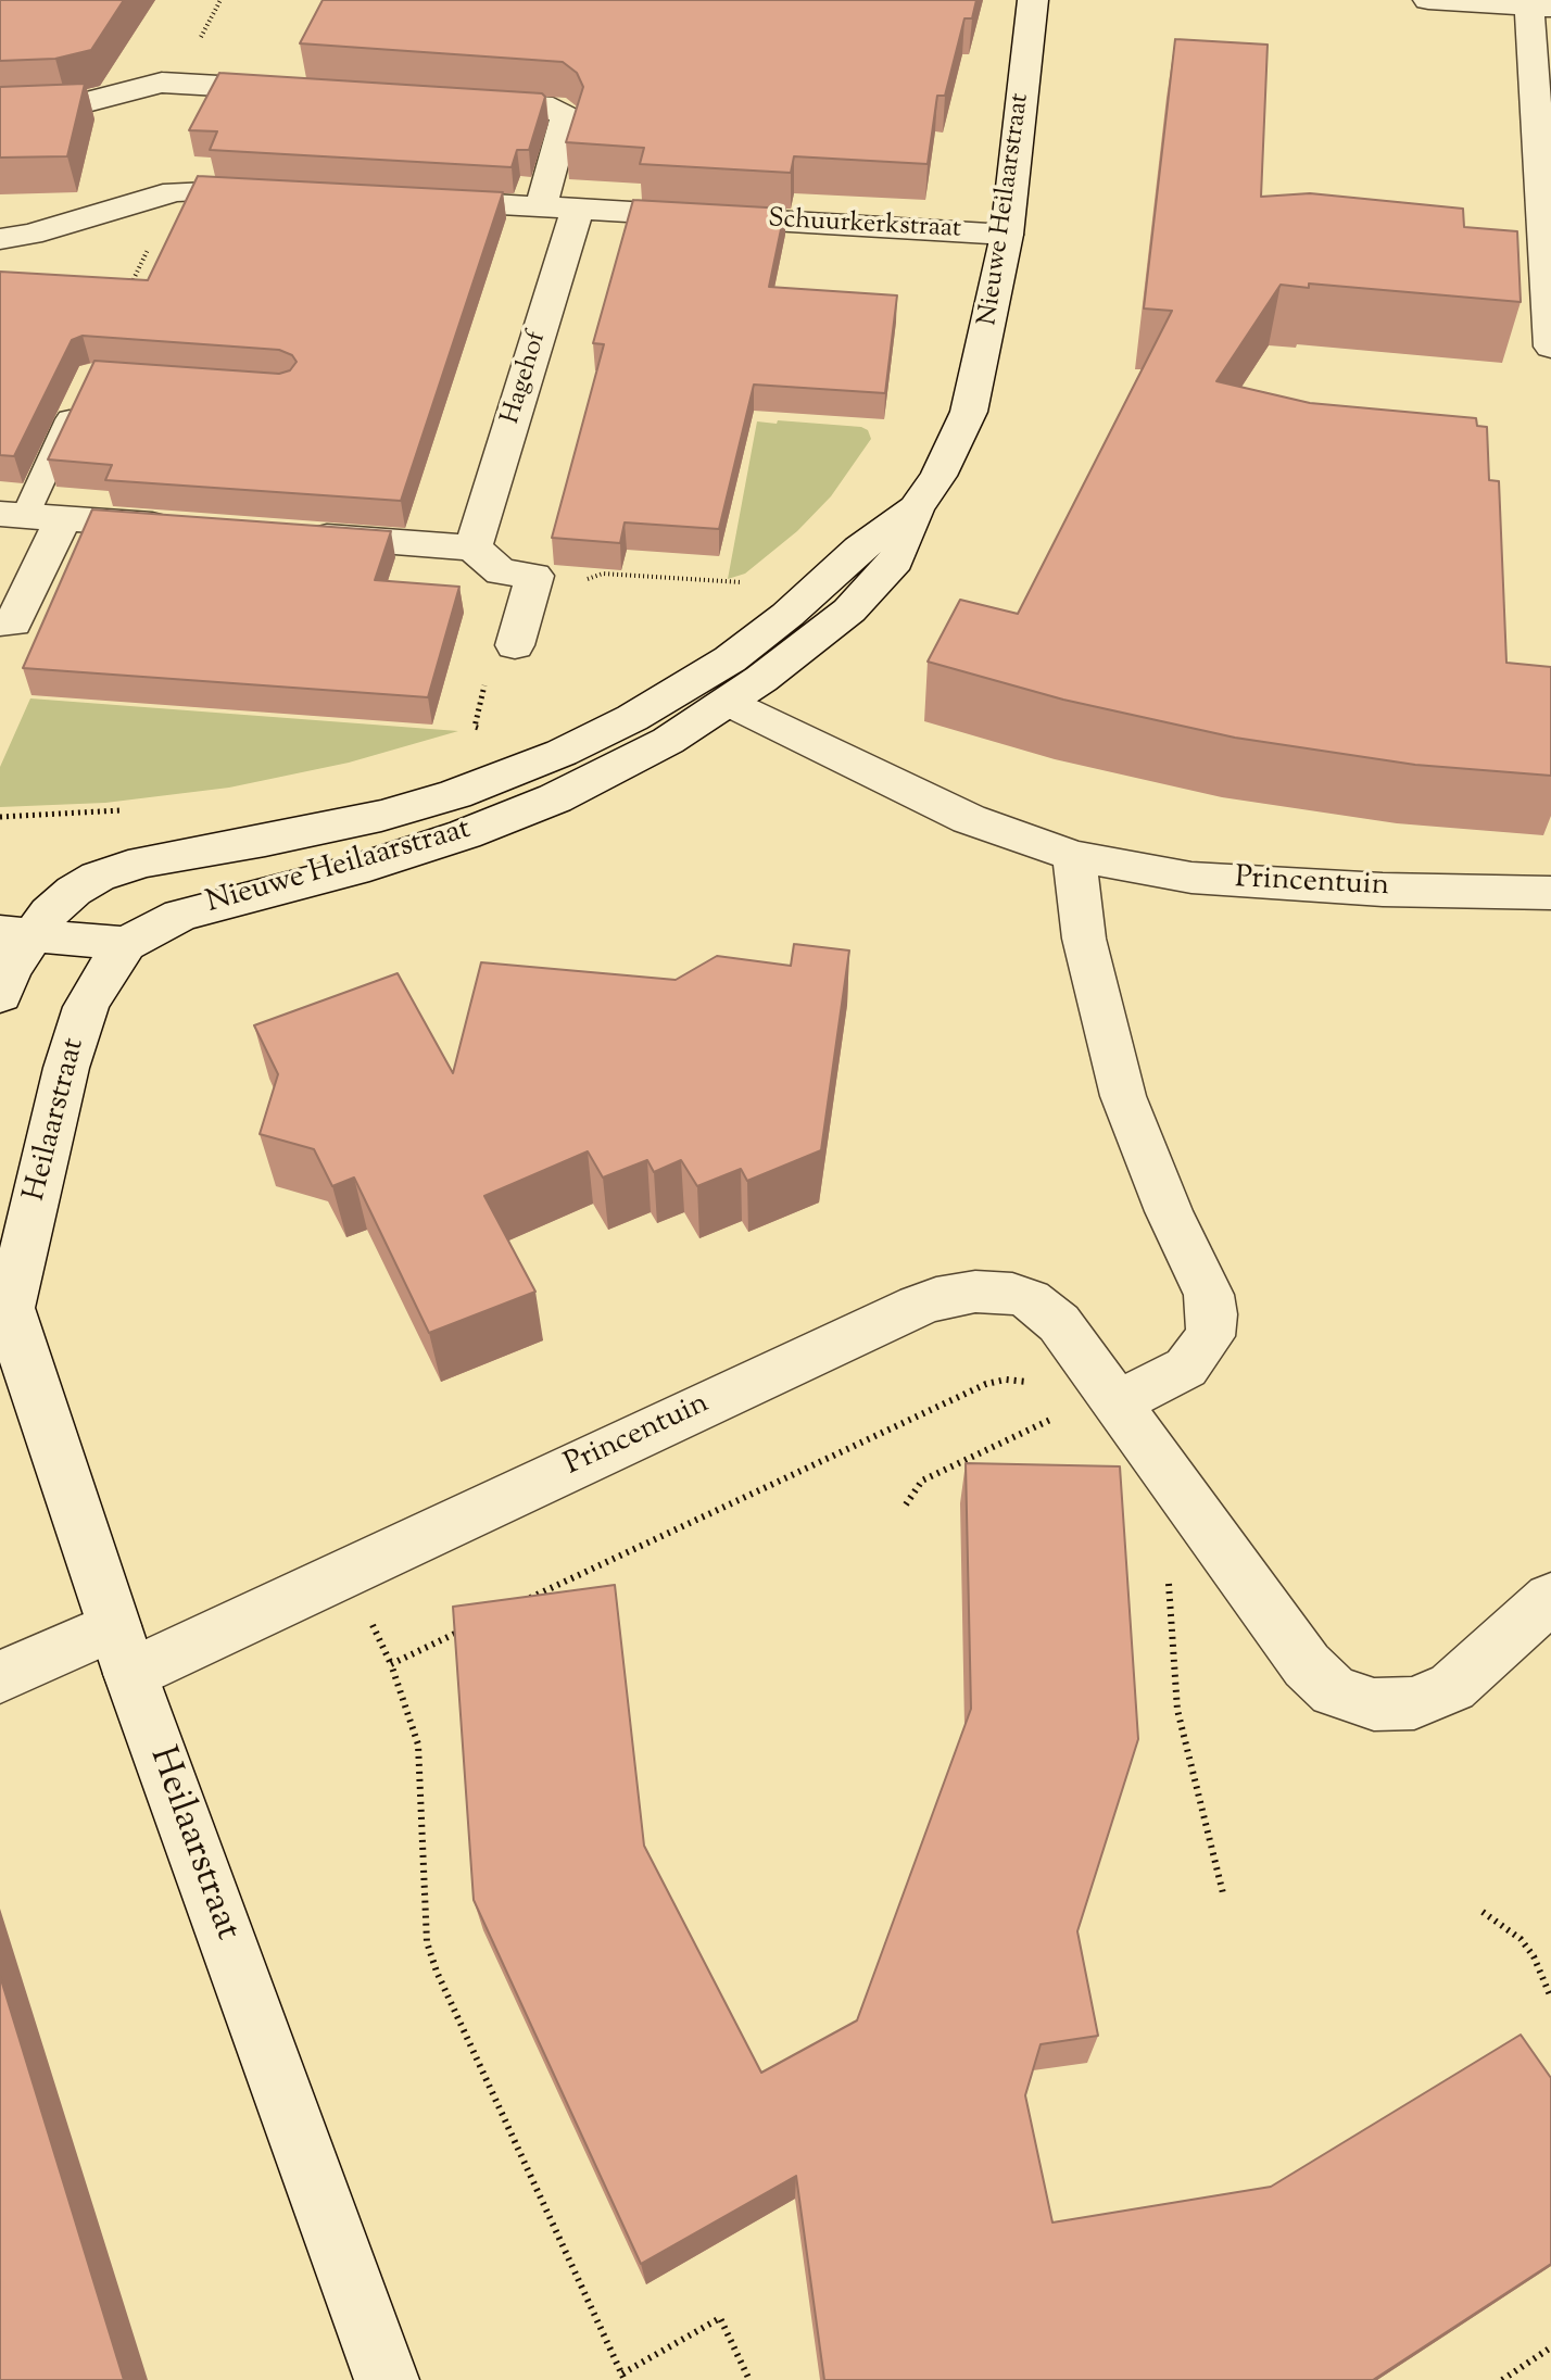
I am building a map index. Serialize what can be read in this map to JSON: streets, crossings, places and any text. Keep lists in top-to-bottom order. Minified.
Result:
{"streets":{"street":["Nieuwe Heilaarstraat","Schuurkerkstraat","Hagehof","Princentuin","Heilaarstraat"]},"crossings":[["Nieuwe Heilaarstraat","Schuurkerkstraat"],["Nieuwe Heilaarstraat","Princentuin"],["Nieuwe Heilaarstraat","Heilaarstraat"],["Schuurkerkstraat","Hagehof"],["Princentuin","Heilaarstraat"]]}
